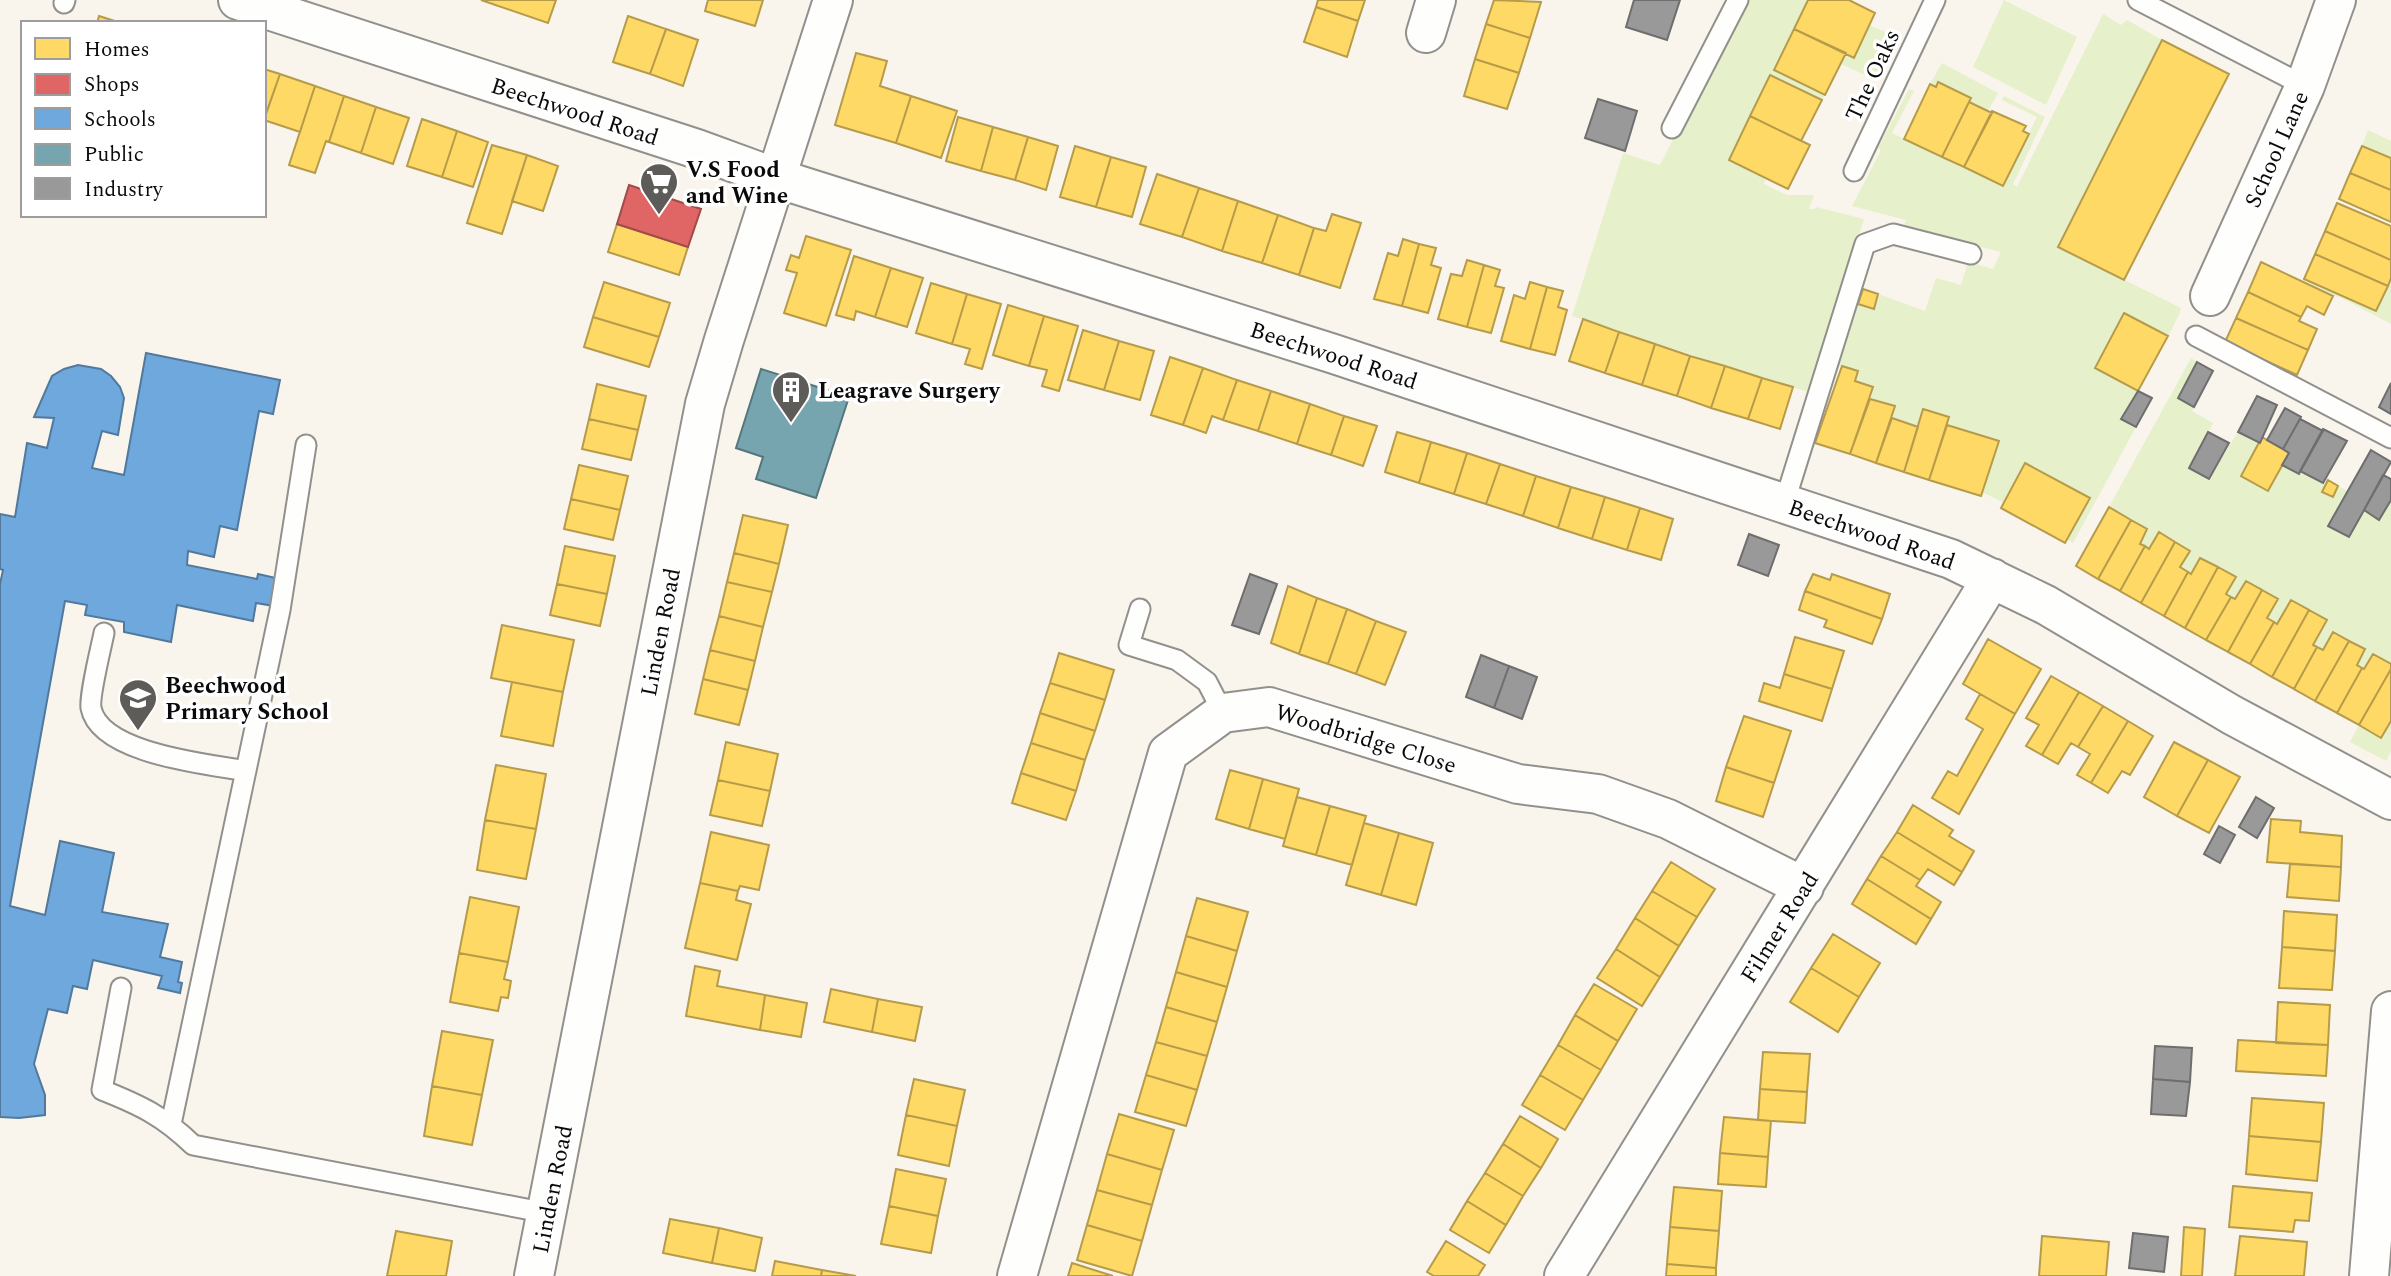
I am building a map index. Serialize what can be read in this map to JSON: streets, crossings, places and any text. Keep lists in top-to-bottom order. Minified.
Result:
{"streets":{"street":["Beechwood Road","School Lane","Linden Road","Woodbridge Close","Filmer Road"],"lane":["The Oaks"]},"crossings":[["Beechwood Road","Linden Road"],["Beechwood Road","Filmer Road"],["Woodbridge Close","Filmer Road"]],"places":{"supermarket":["V.S Food and Wine"],"building":["Leagrave Surgery"],"school or university":["Beechwood Primary School"]},"legend":["Homes","Shops","Schools","Public","Industry"]}
